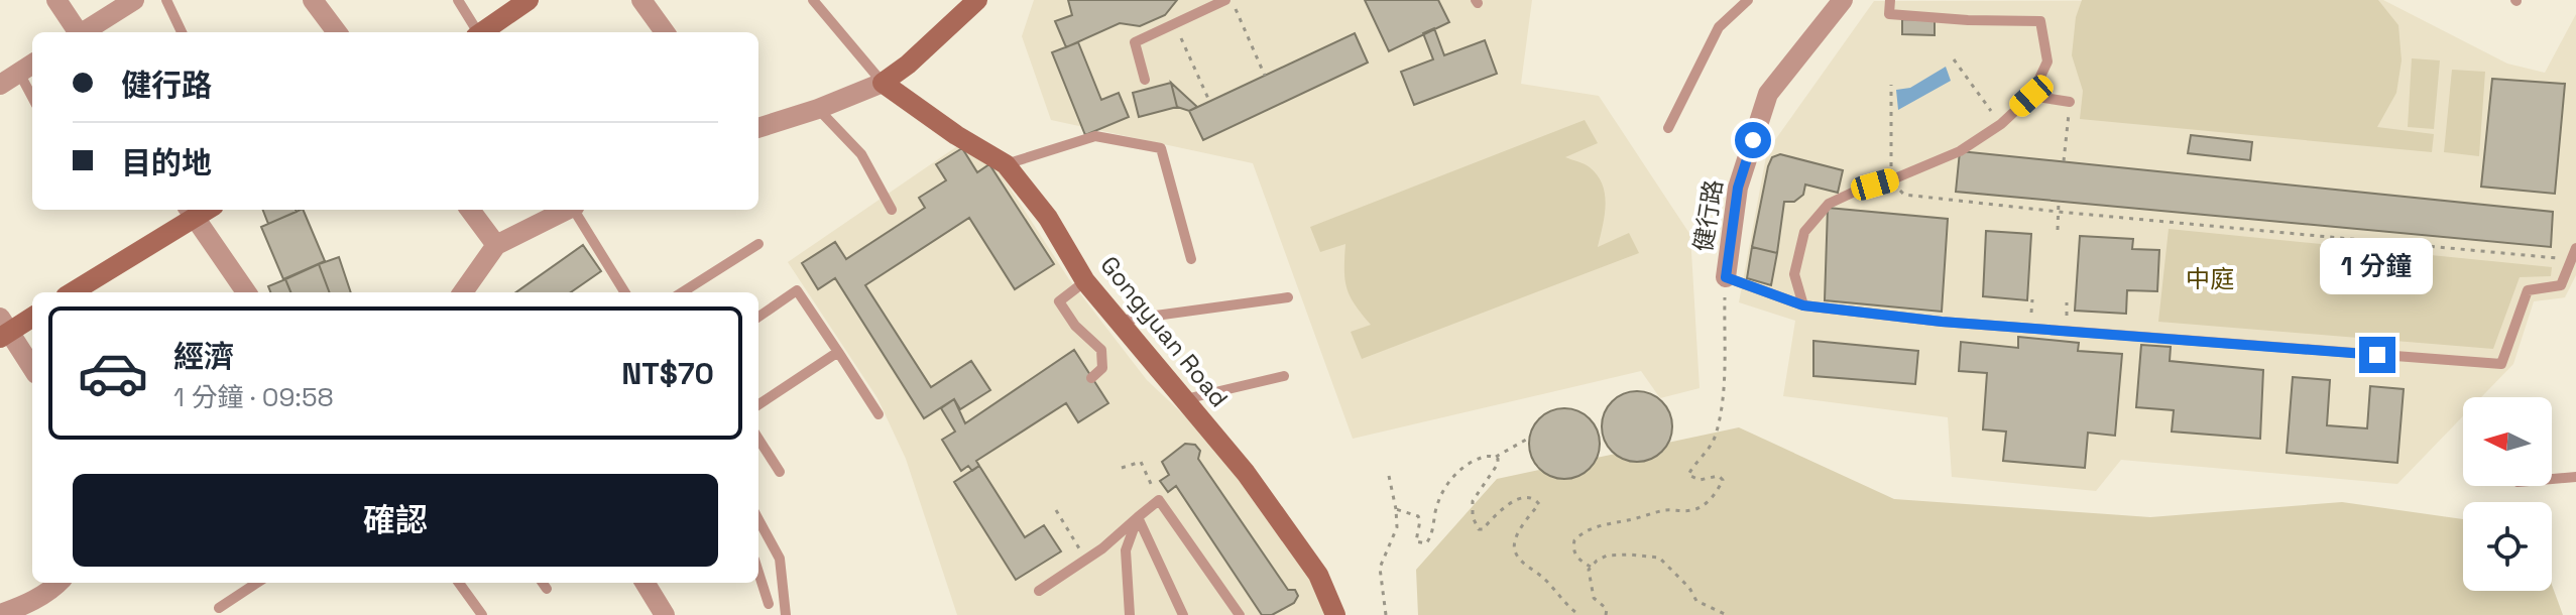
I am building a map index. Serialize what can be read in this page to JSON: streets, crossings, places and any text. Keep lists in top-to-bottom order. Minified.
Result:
{"streets":{"street":["健行路","Gongyuan Road"]},"parks":["中庭"],"north":"left","page":{"banner":["健行路","目的地"],"bubble":"1 分鐘","list":[{"name":"經濟","note":"1 分鐘 · 09:58","value":"NT$70"}],"buttons":"確認"}}
